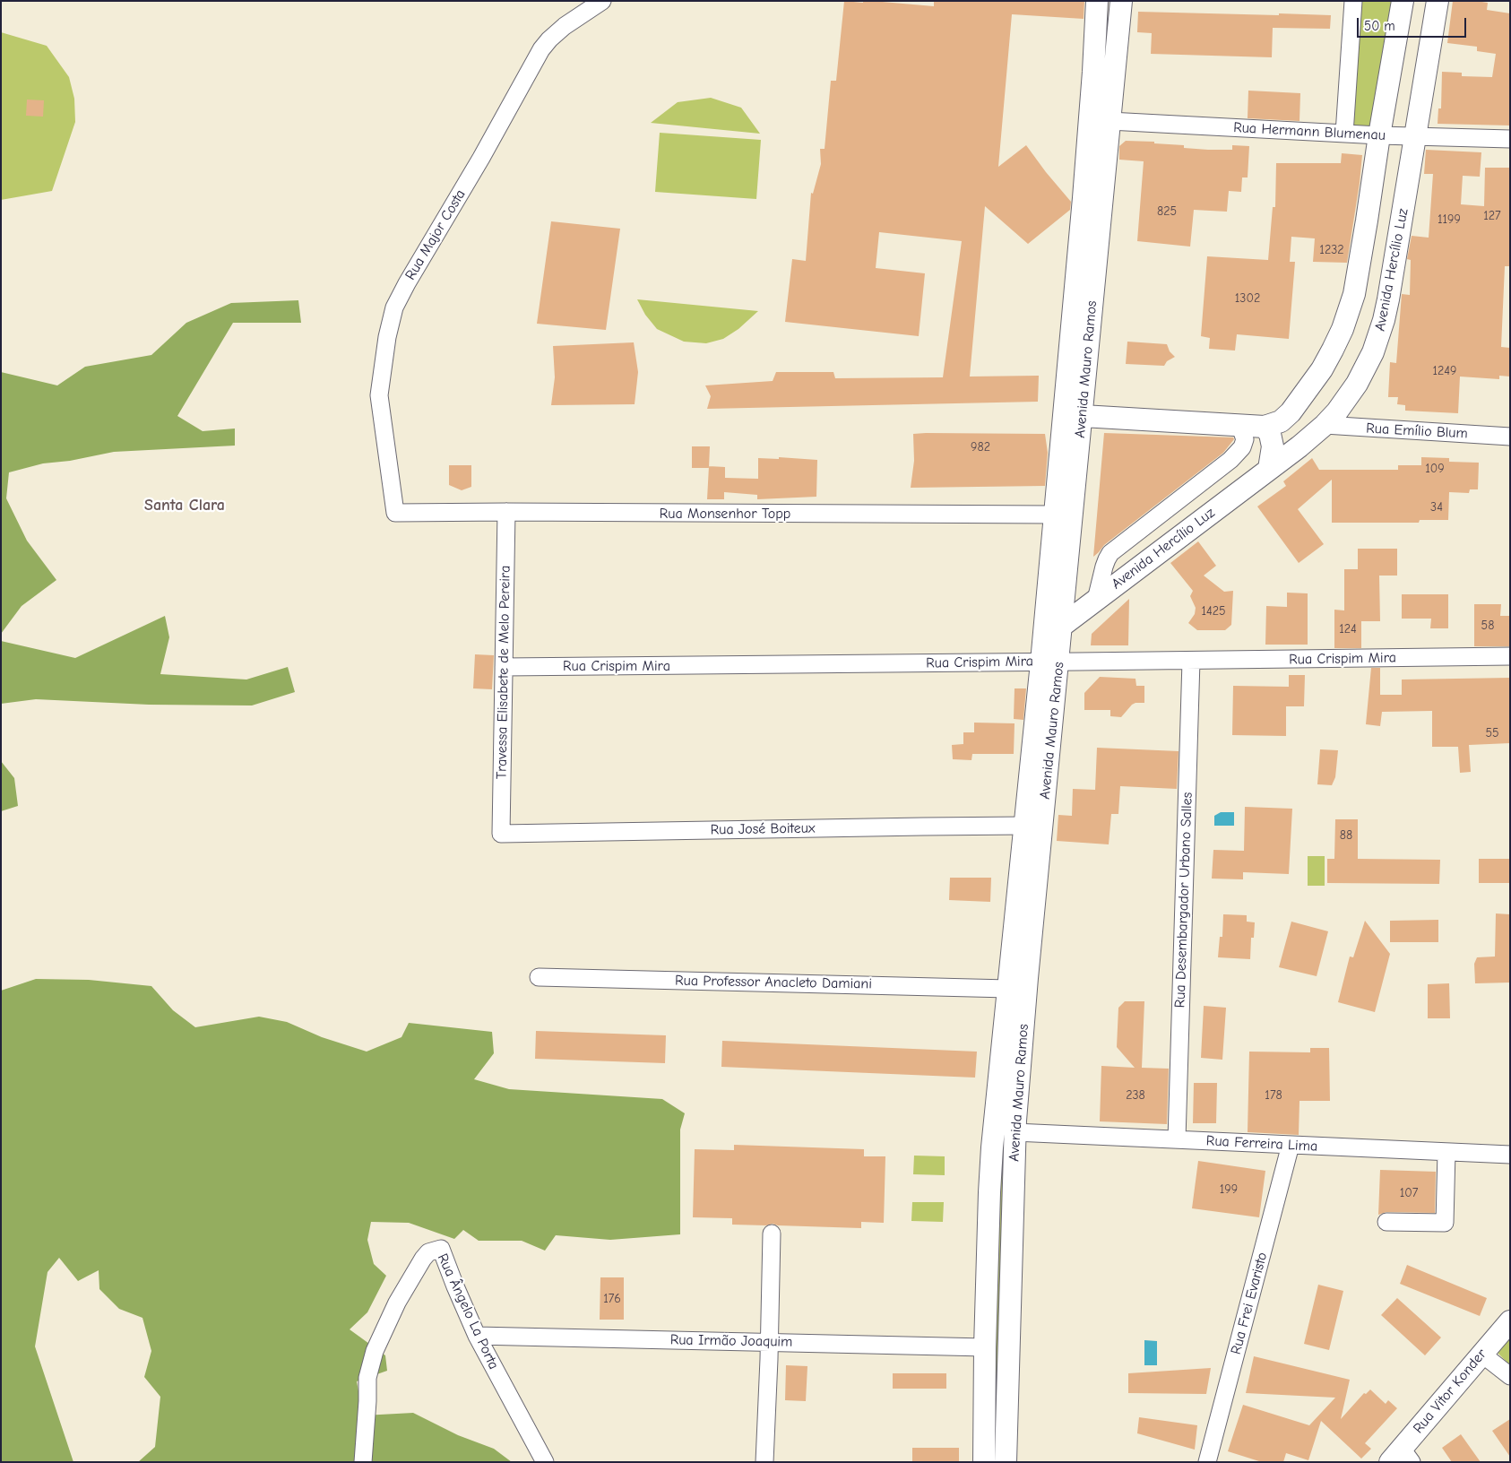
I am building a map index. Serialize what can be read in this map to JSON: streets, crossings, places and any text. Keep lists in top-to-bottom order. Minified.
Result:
{"streets":{"main road":["Avenida Hercílio Luz","Avenida Mauro Ramos","Rua Vitor Konder"],"street":["Rua Hermann Blumenau","Rua Major Costa","Rua Emílio Blum","Rua Monsenhor Topp","Rua Crispim Mira","Travessa Elisabete de Melo Pereira","Rua José Boiteux","Rua Desembargador Urbano Salles","Rua Professor Anacleto Damiani","Rua Ferreira Lima","Rua Frei Evaristo","Rua Ângelo La Porta","Rua Irmão Joaquim"]},"crossings":[["Rua Hermann Blumenau","Avenida Hercílio Luz"],["Rua Hermann Blumenau","Avenida Mauro Ramos"],["Rua Major Costa","Rua Monsenhor Topp"],["Avenida Hercílio Luz","Avenida Mauro Ramos"],["Avenida Hercílio Luz","Rua Emílio Blum"],["Avenida Mauro Ramos","Rua Monsenhor Topp"],["Avenida Mauro Ramos","Rua Crispim Mira"],["Avenida Mauro Ramos","Rua José Boiteux"],["Avenida Mauro Ramos","Rua Professor Anacleto Damiani"],["Avenida Mauro Ramos","Rua Ferreira Lima"],["Avenida Mauro Ramos","Rua Irmão Joaquim"],["Rua Monsenhor Topp","Travessa Elisabete de Melo Pereira"],["Rua Crispim Mira","Travessa Elisabete de Melo Pereira"],["Rua Crispim Mira","Rua Desembargador Urbano Salles"],["Travessa Elisabete de Melo Pereira","Rua José Boiteux"],["Rua Desembargador Urbano Salles","Rua Ferreira Lima"],["Rua Ferreira Lima","Rua Frei Evaristo"],["Rua Ângelo La Porta","Rua Irmão Joaquim"]],"districts":["Santa Clara"],"house_numbers":["825","127","1199","1232","1302","1249","982","109","34","1425","58","124","55","88","238","178","199","107","176"],"scale_bar":"50 m"}
